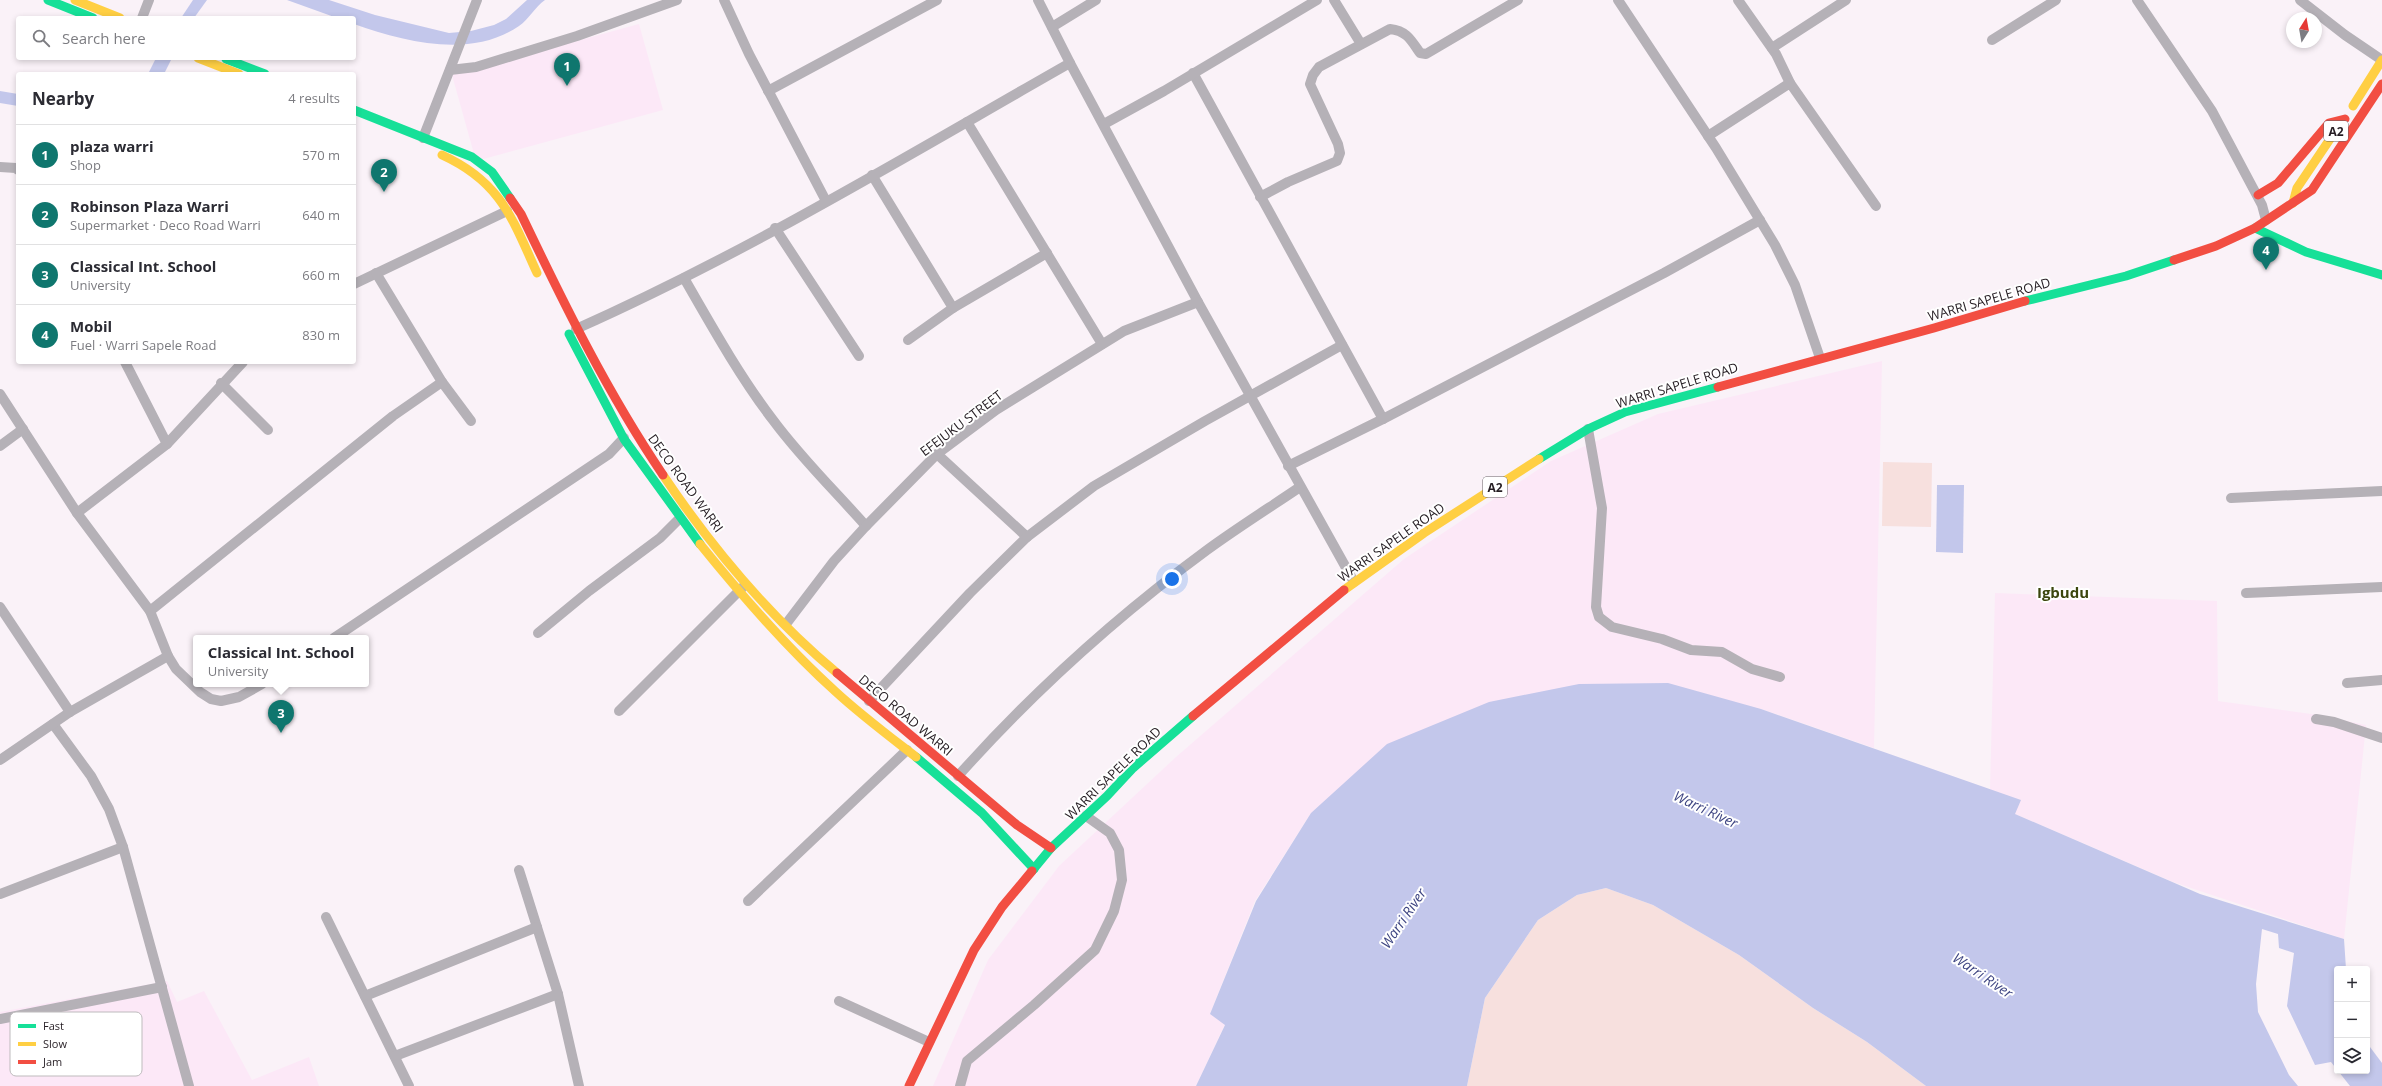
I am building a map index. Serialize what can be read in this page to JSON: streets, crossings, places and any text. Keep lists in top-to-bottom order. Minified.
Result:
{"streets":{"main road":["A2","WARRI SAPELE ROAD","DECO ROAD WARRI"],"street":["EFEJUKU STREET"]},"crossings":[["A2","WARRI SAPELE ROAD"],["WARRI SAPELE ROAD","DECO ROAD WARRI"],["EFEJUKU STREET","DECO ROAD WARRI"]],"districts":["Igbudu"],"water":["Warri River"],"legend":["Fast","Slow","Jam"],"north":"top","page":{"search":"Search here","pins":["1","2","4","3"],"heading":["Nearby","4 results"],"list":[{"mark":"1","name":"plaza warri","note":"Shop","value":"570 m"},{"mark":"2","name":"Robinson Plaza Warri","note":"Supermarket · Deco Road Warri","value":"640 m"},{"mark":"3","name":"Classical Int. School","note":"University","value":"660 m"},{"mark":"4","name":"Mobil","note":"Fuel · Warri Sapele Road","value":"830 m"}],"popup":["Classical Int. School","University"],"map_buttons":["+","−"]}}
